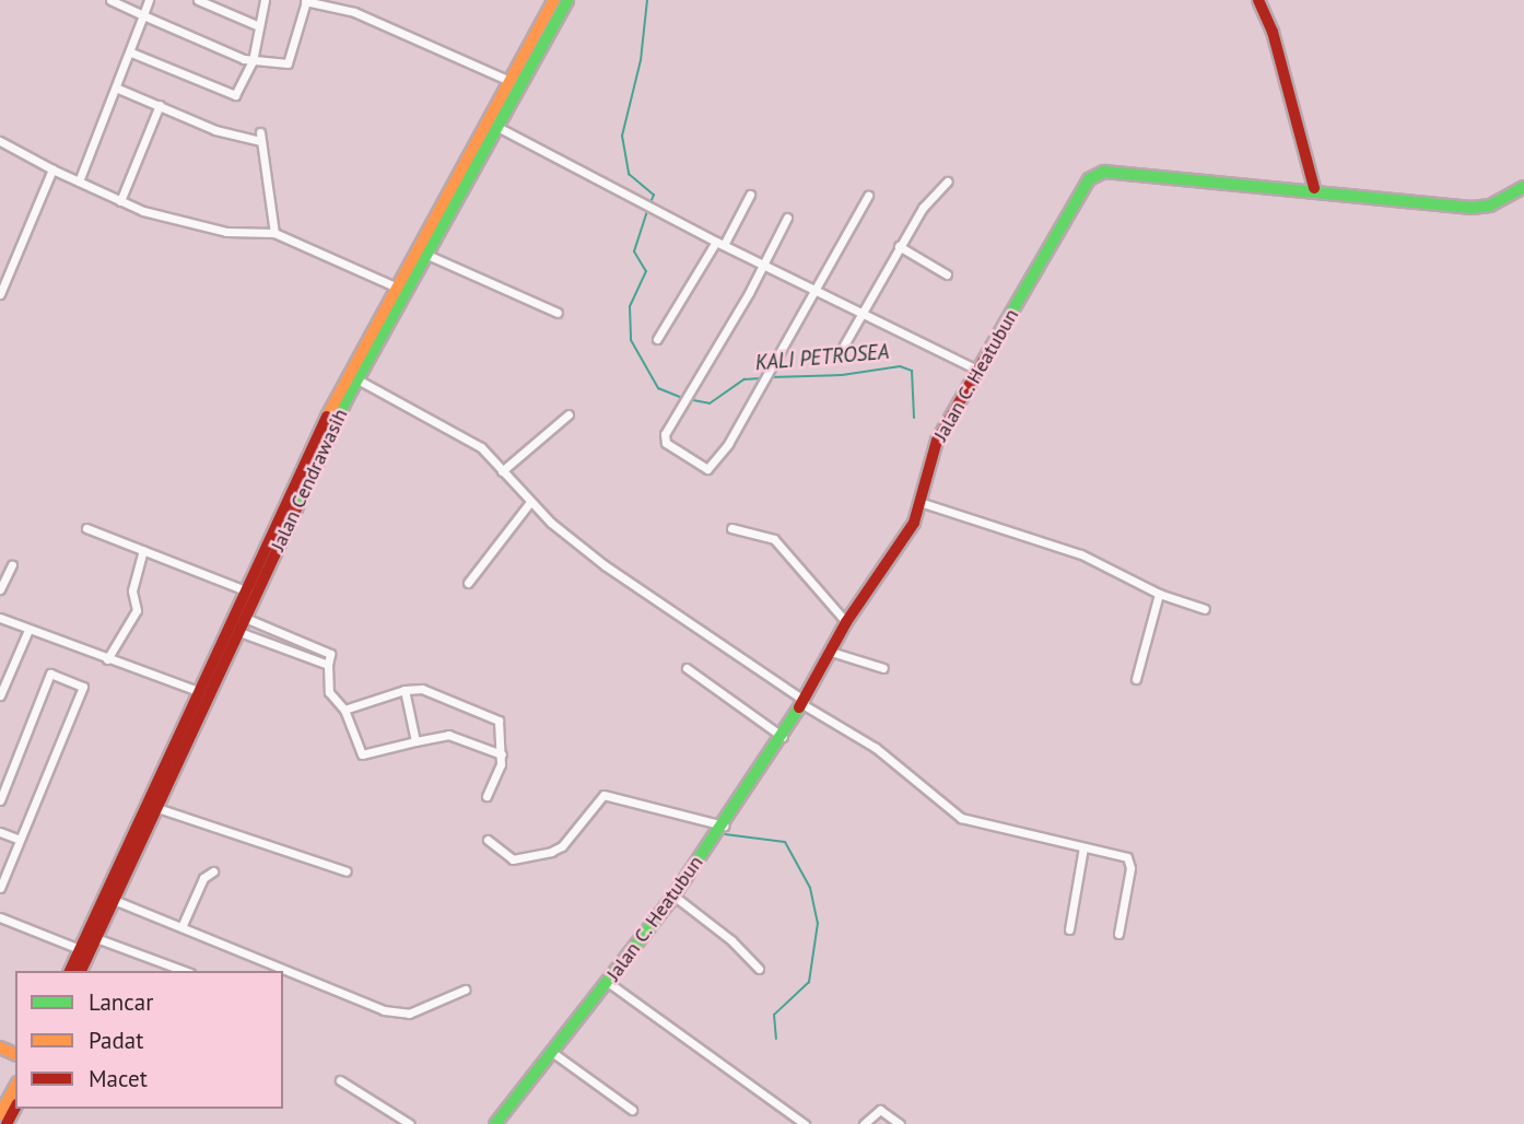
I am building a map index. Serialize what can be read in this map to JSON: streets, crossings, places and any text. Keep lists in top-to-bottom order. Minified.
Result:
{"streets":{"main road":["Jalan C. Heatubun","Jalan Cendrawasih"]},"water":["KALI PETROSEA"],"legend":["Lancar","Padat","Macet"]}
